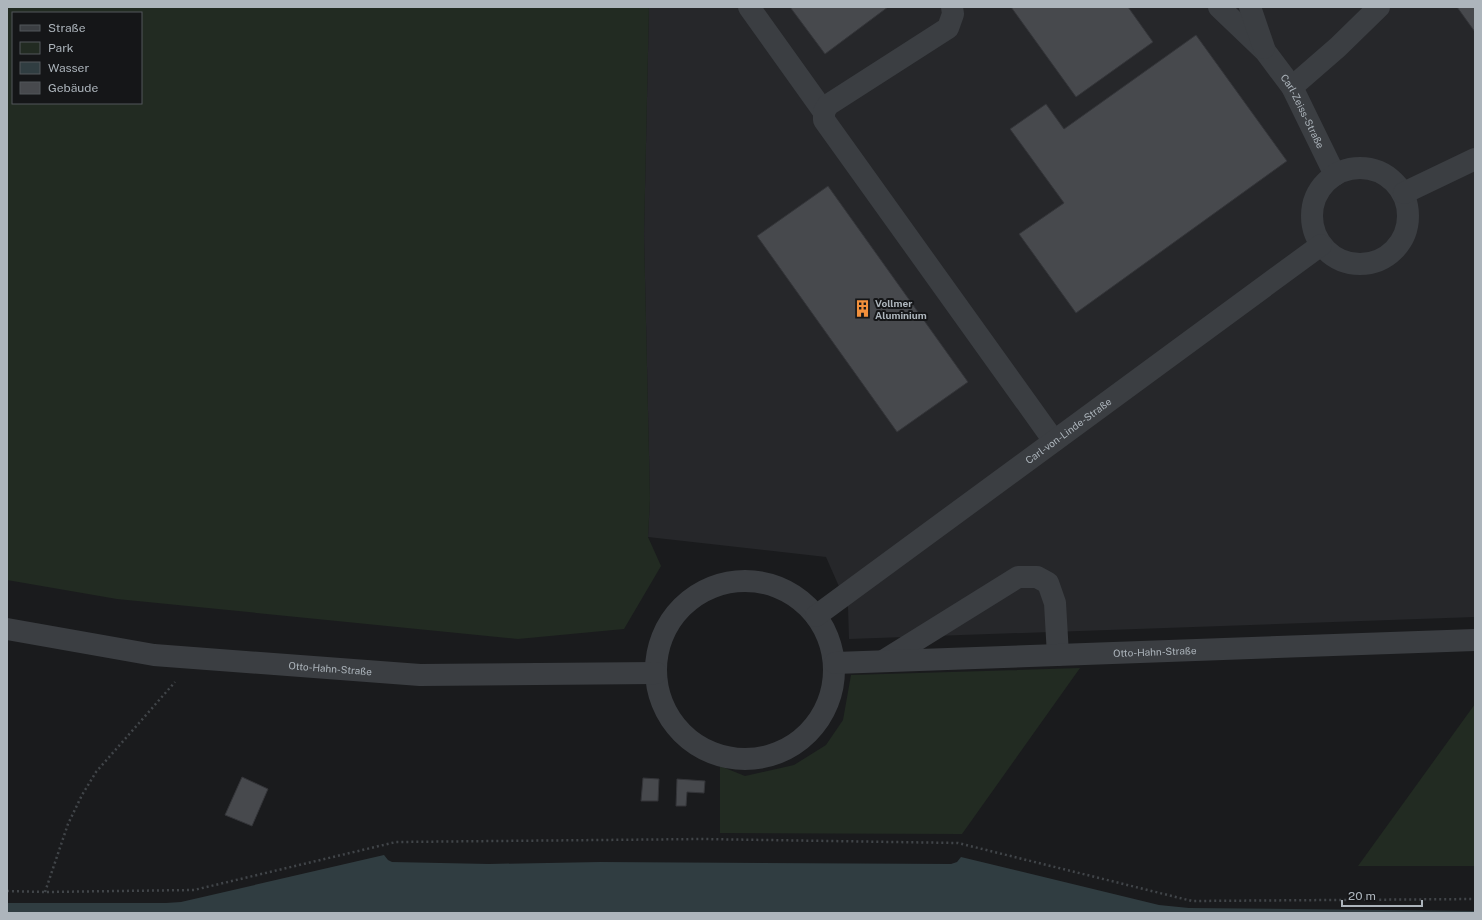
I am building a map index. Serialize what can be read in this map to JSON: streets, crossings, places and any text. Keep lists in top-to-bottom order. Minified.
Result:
{"streets":{"street":["Carl-Zeiss-Straße","Carl-von-Linde-Straße","Otto-Hahn-Straße"]},"crossings":[["Carl-Zeiss-Straße","Carl-von-Linde-Straße"]],"places":{"building":["Vollmer Aluminium"]},"legend":["Straße","Park","Wasser","Gebäude"],"scale_bar":"20 m"}
